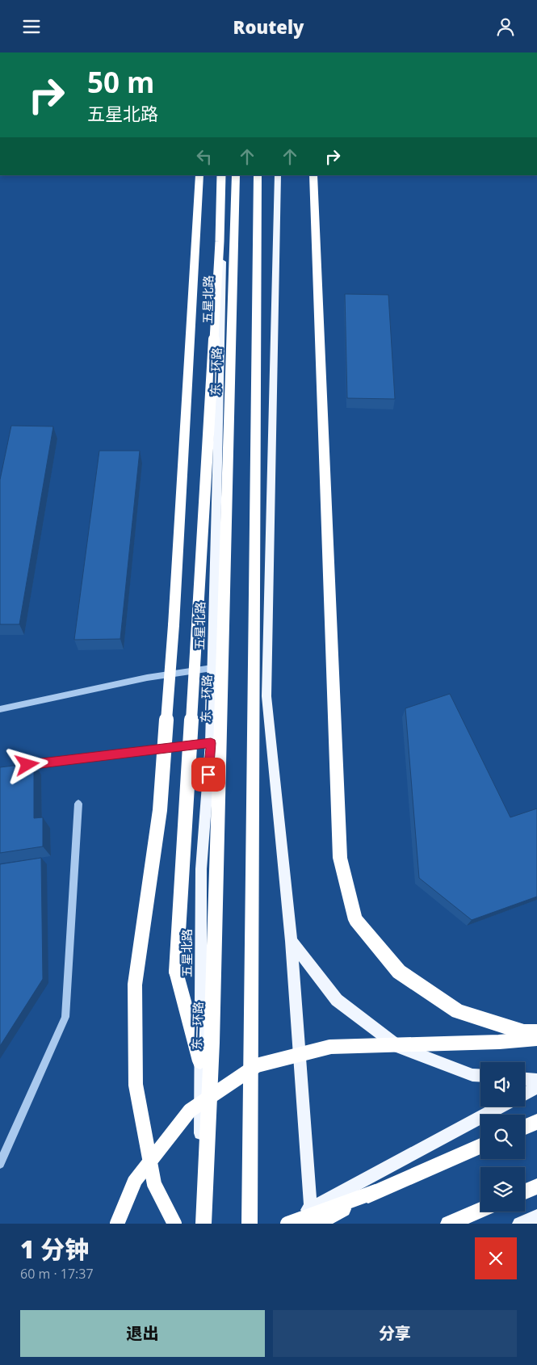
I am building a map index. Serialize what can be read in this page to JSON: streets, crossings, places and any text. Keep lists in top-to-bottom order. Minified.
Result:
{"streets":{"highway":["东一环路"],"main road":["五星北路"]},"page":{"header":"Routely","turn":["50 m","五星北路"],"heading":["1 分钟","60 m · 17:37"],"buttons":["退出","分享"]}}
